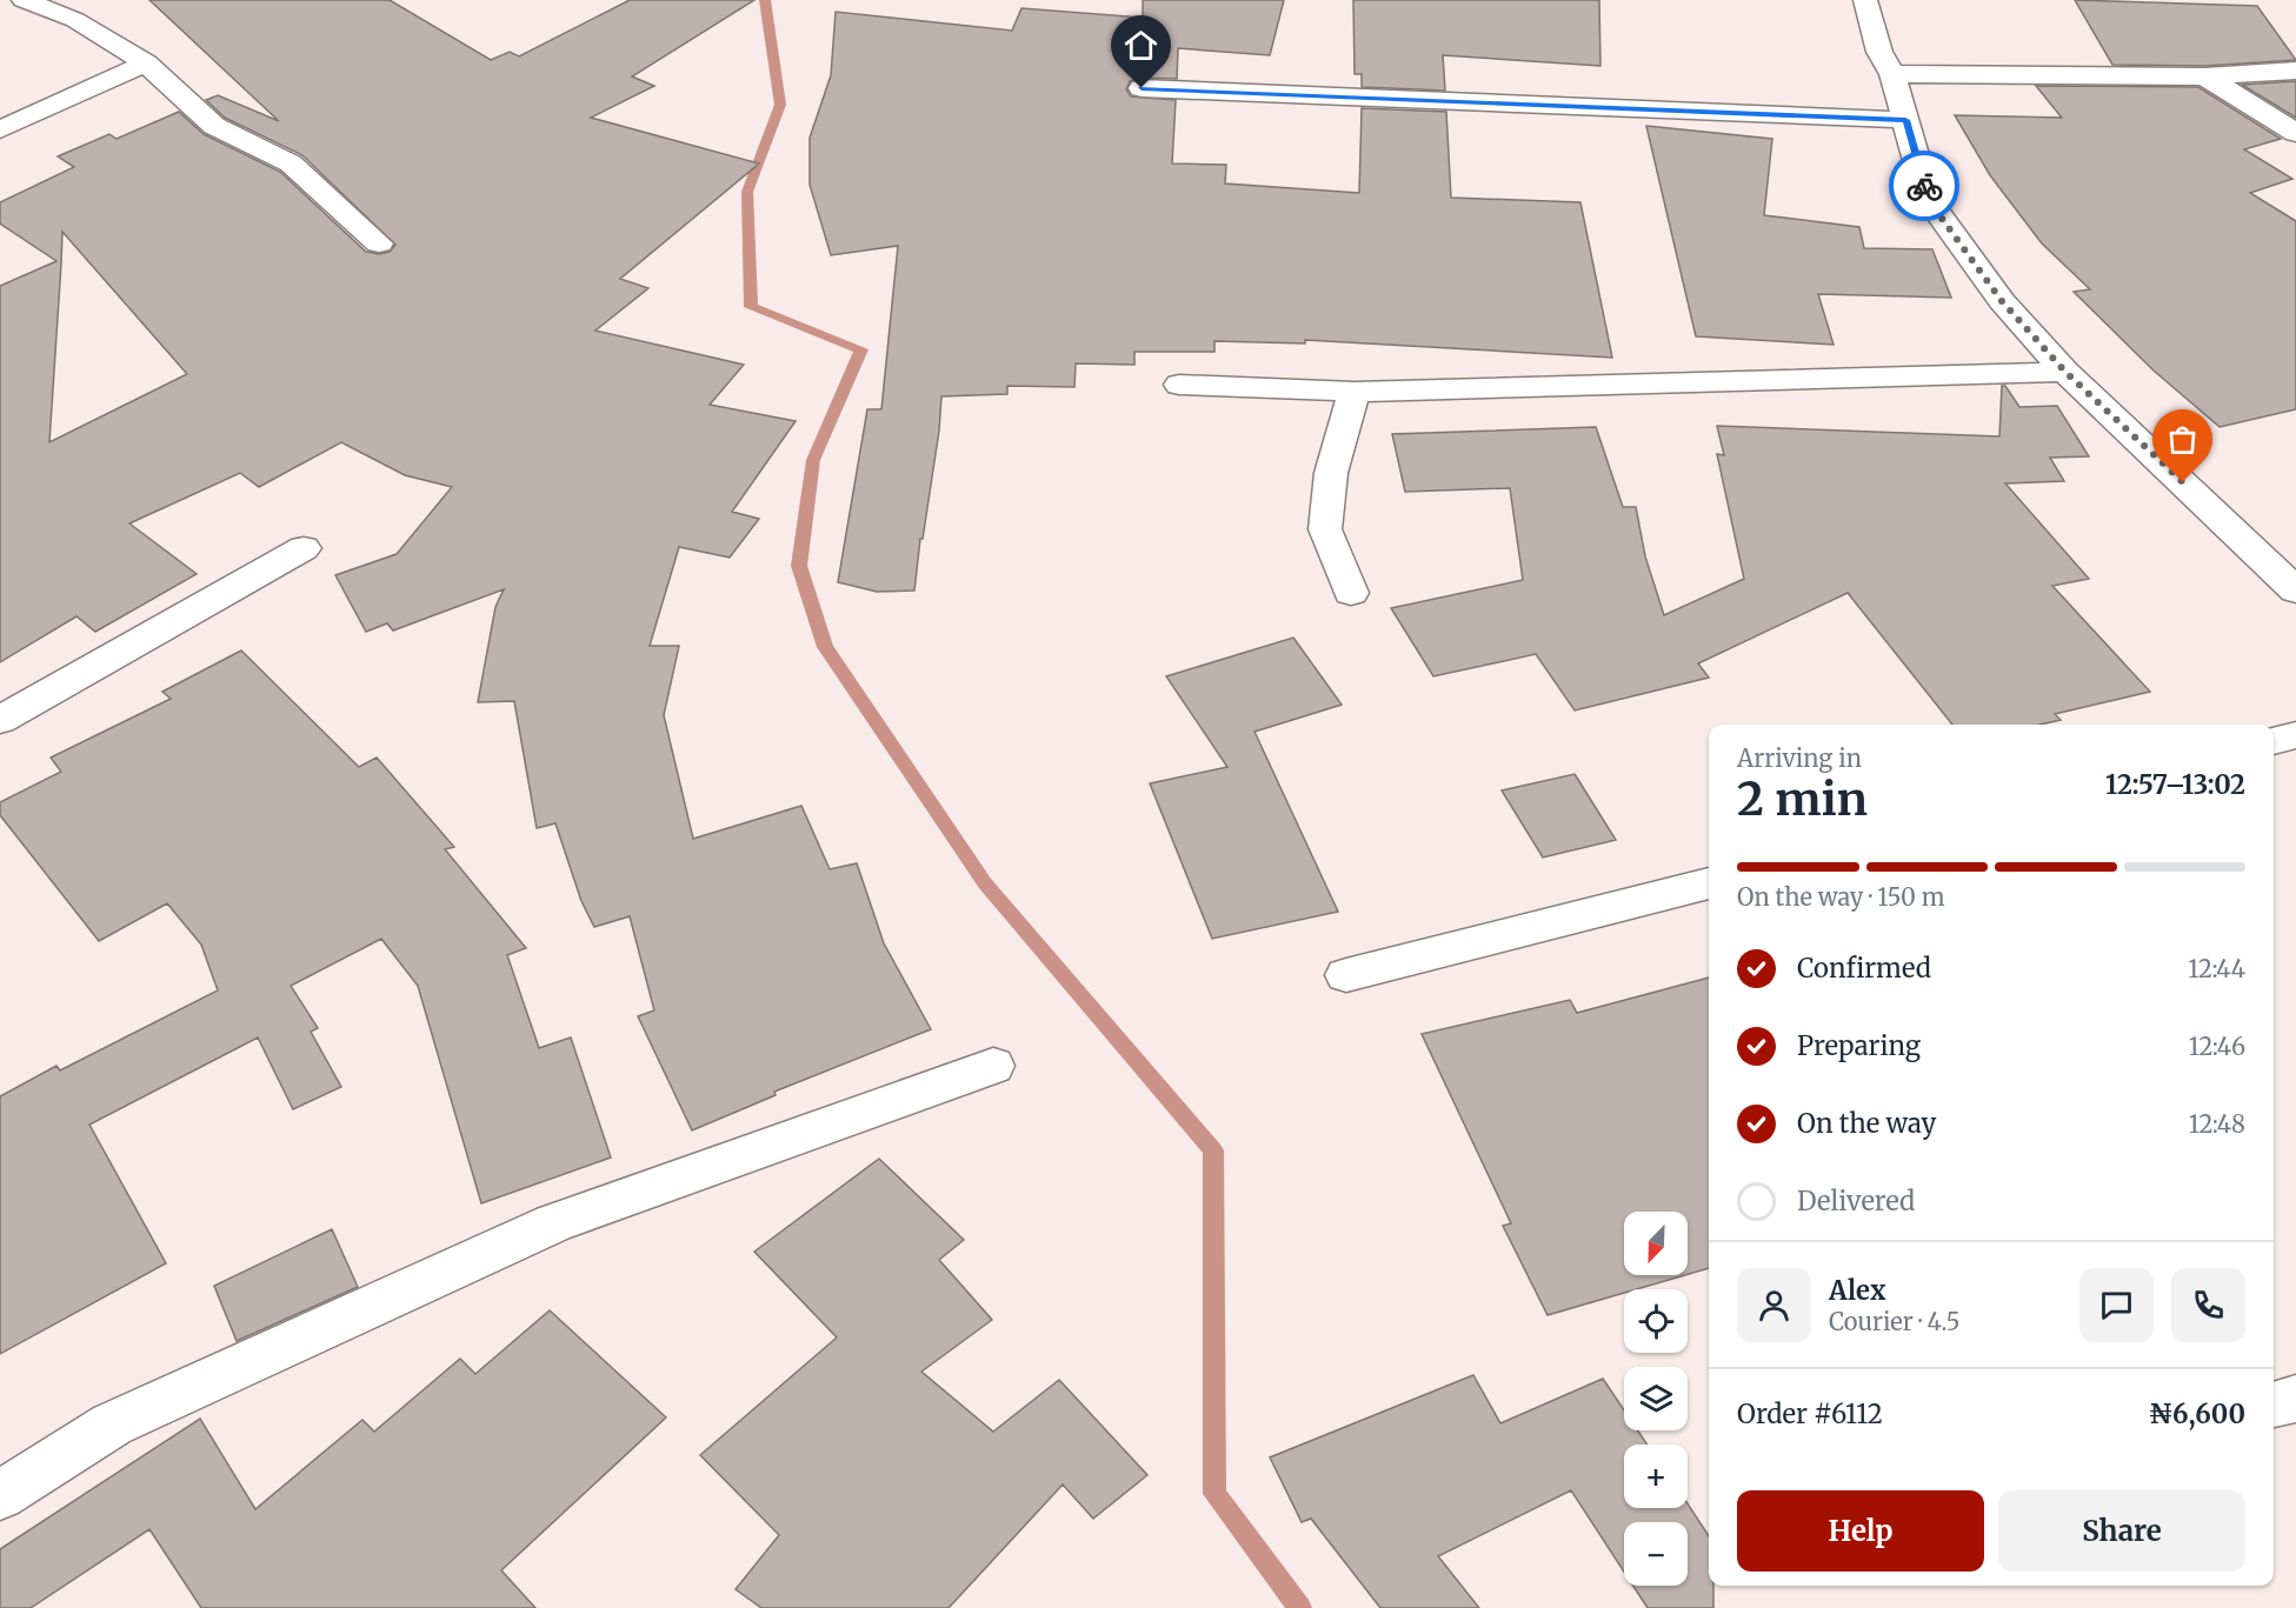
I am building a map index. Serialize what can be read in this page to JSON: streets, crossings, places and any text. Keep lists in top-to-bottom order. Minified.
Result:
{"north":"bottom left","page":{"heading":["2 min","Arriving in","12:57–13:02"],"panel":["Alex","Courier · 4.5","Order #6112","₦6,600"],"bar":"On the way · 150 m","list":[["Confirmed","12:44"],["Preparing","12:46"],["On the way","12:48"],"Delivered"],"map_buttons":["+","−"],"buttons":["Help","Share"]}}
